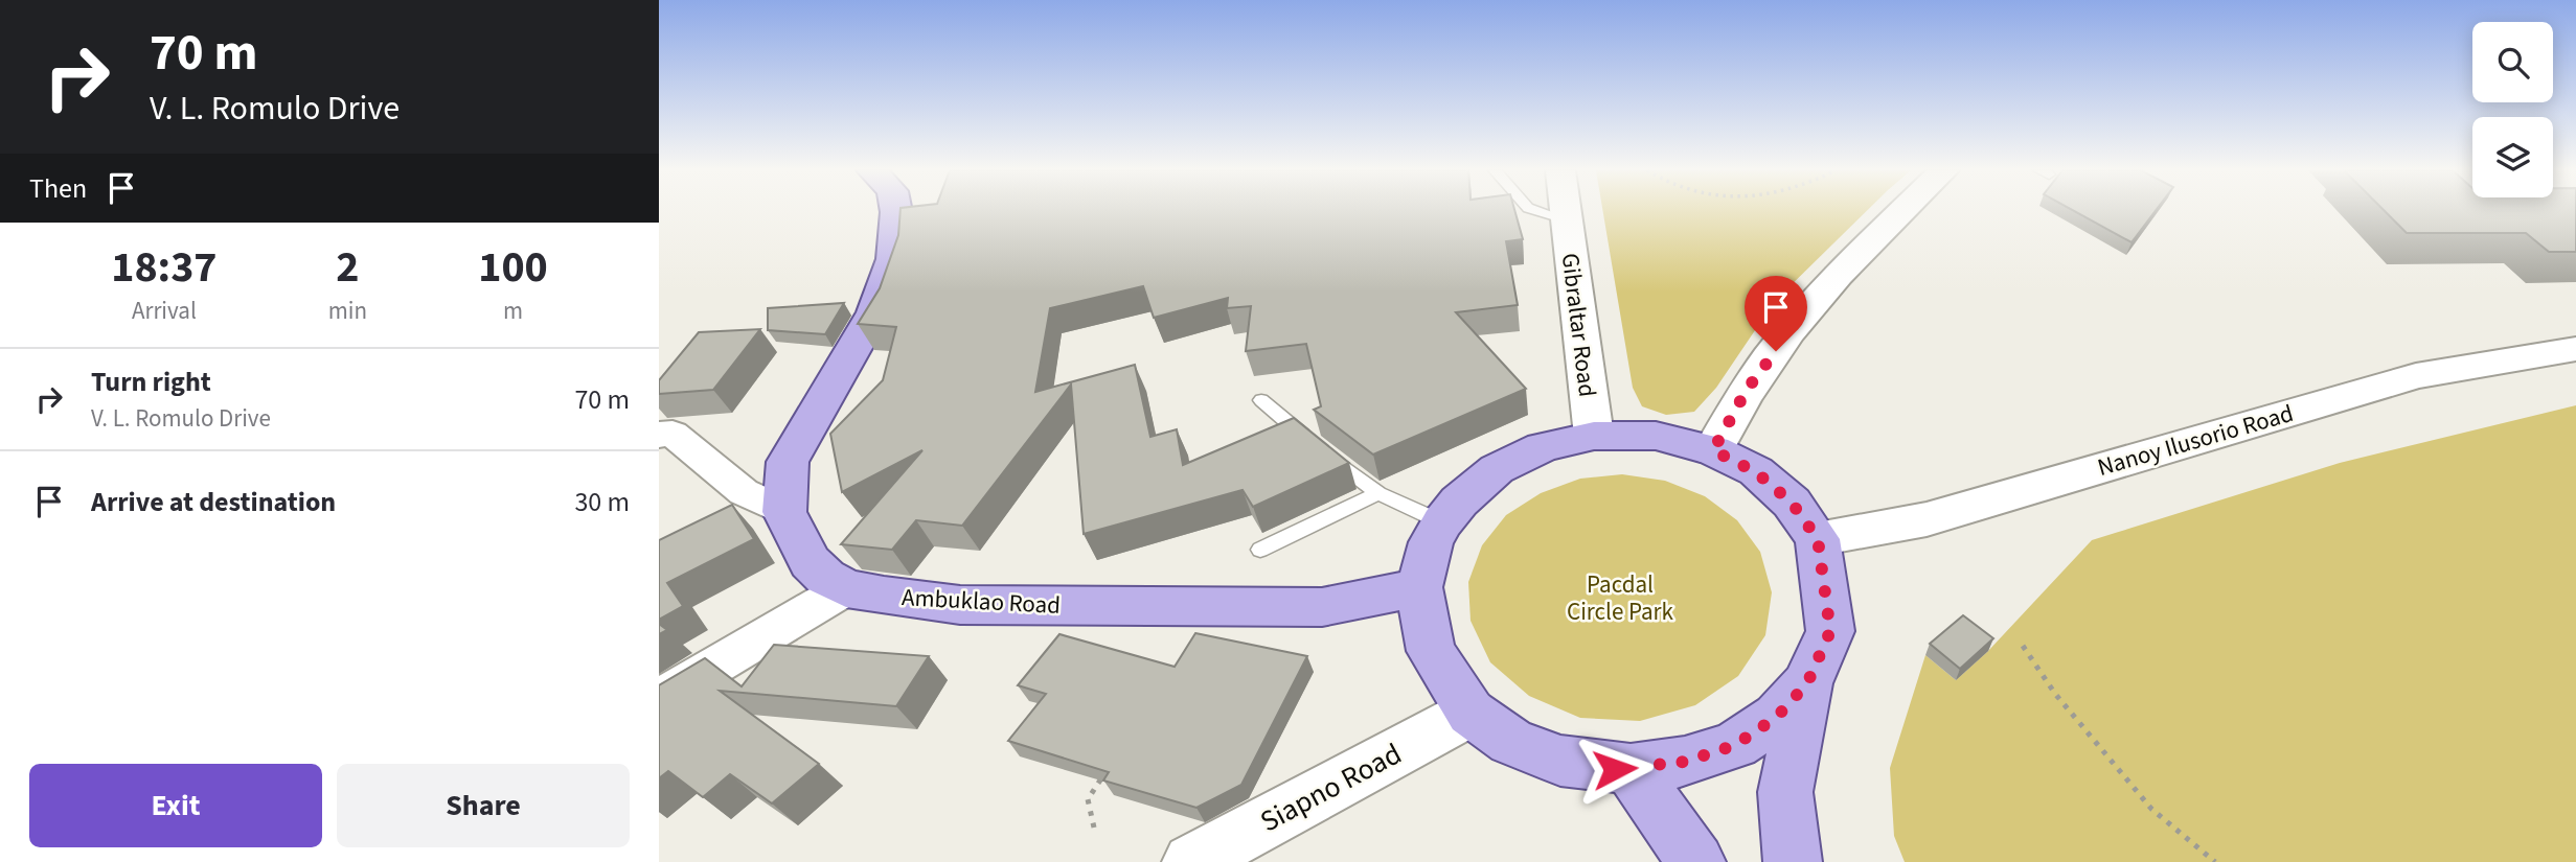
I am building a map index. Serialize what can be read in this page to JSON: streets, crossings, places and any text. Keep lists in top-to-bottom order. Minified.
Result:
{"streets":{"main road":["Gibraltar Road","Nanoy Ilusorio Road","Ambuklao Road","Siapno Road"]},"parks":["Pacdal Circle Park"],"page":{"turn":["70 m","V. L. Romulo Drive"],"then":"Then","eta":["18:37","Arrival","2","min","100","m"],"list":[{"name":"Turn right","note":"V. L. Romulo Drive","value":"70 m"},{"name":"Arrive at destination","value":"30 m"}],"buttons":["Exit","Share"]}}
